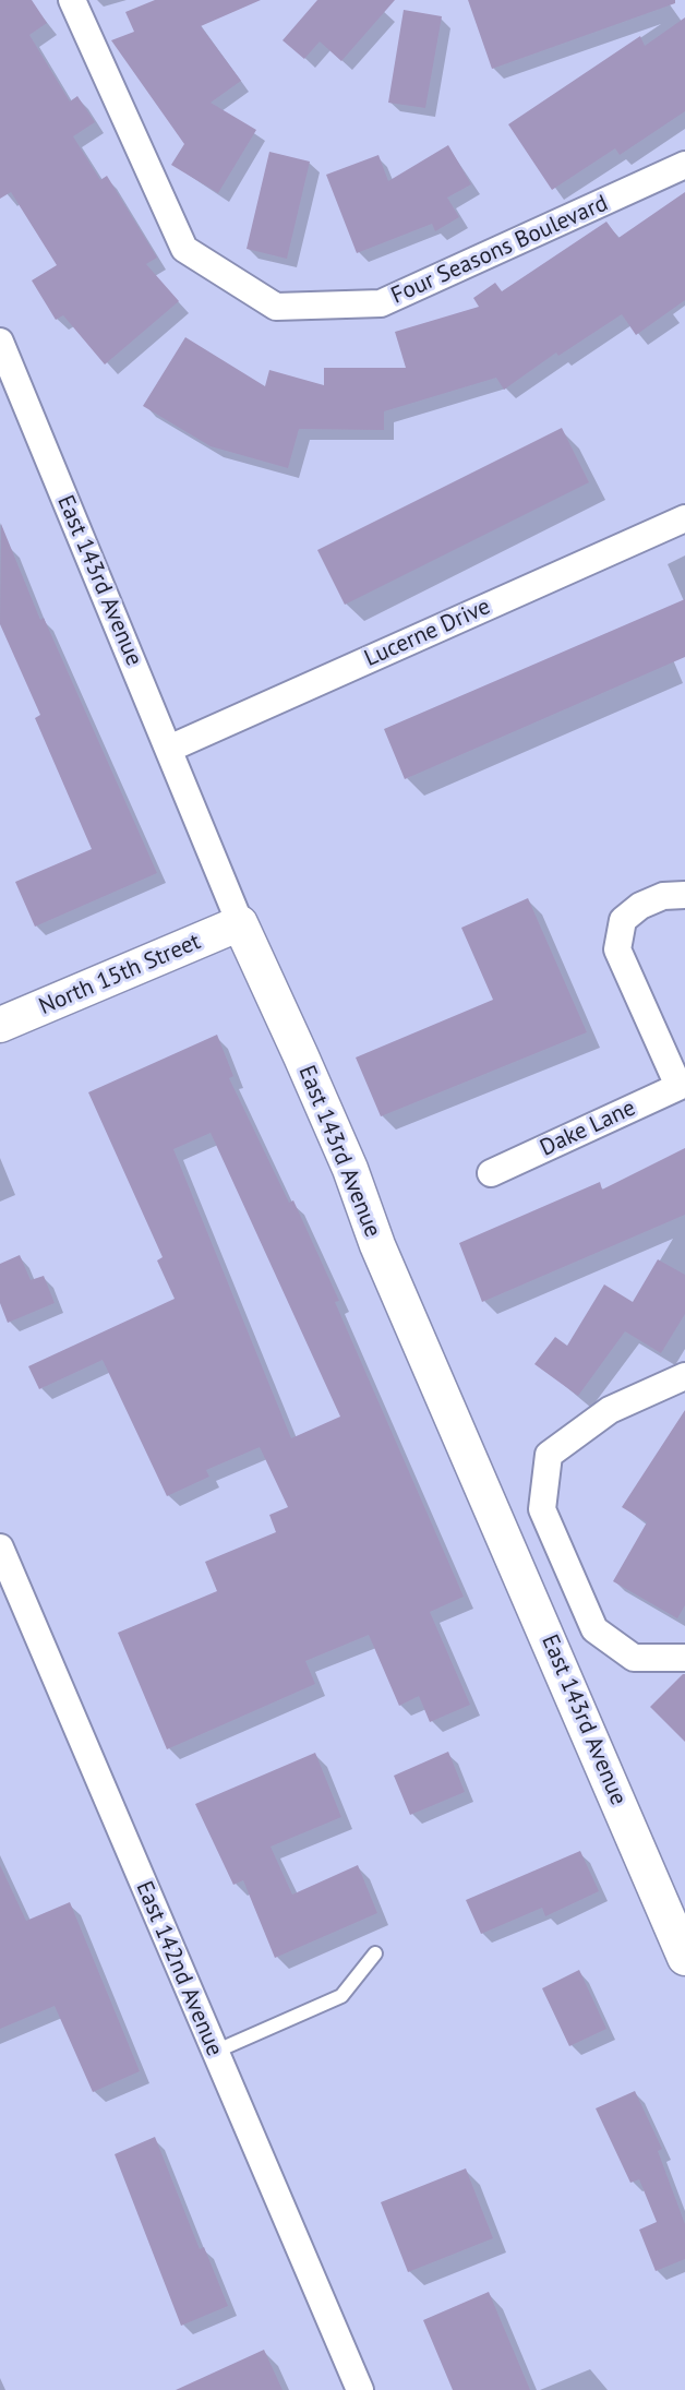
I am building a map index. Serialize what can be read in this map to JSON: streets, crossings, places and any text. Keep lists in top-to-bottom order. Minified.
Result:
{"streets":{"street":["Four Seasons Boulevard","East 143rd Avenue","Lucerne Drive","North 15th Street","Dake Lane","East 142nd Avenue"]},"crossings":[["East 143rd Avenue","Lucerne Drive"],["East 143rd Avenue","North 15th Street"]]}
